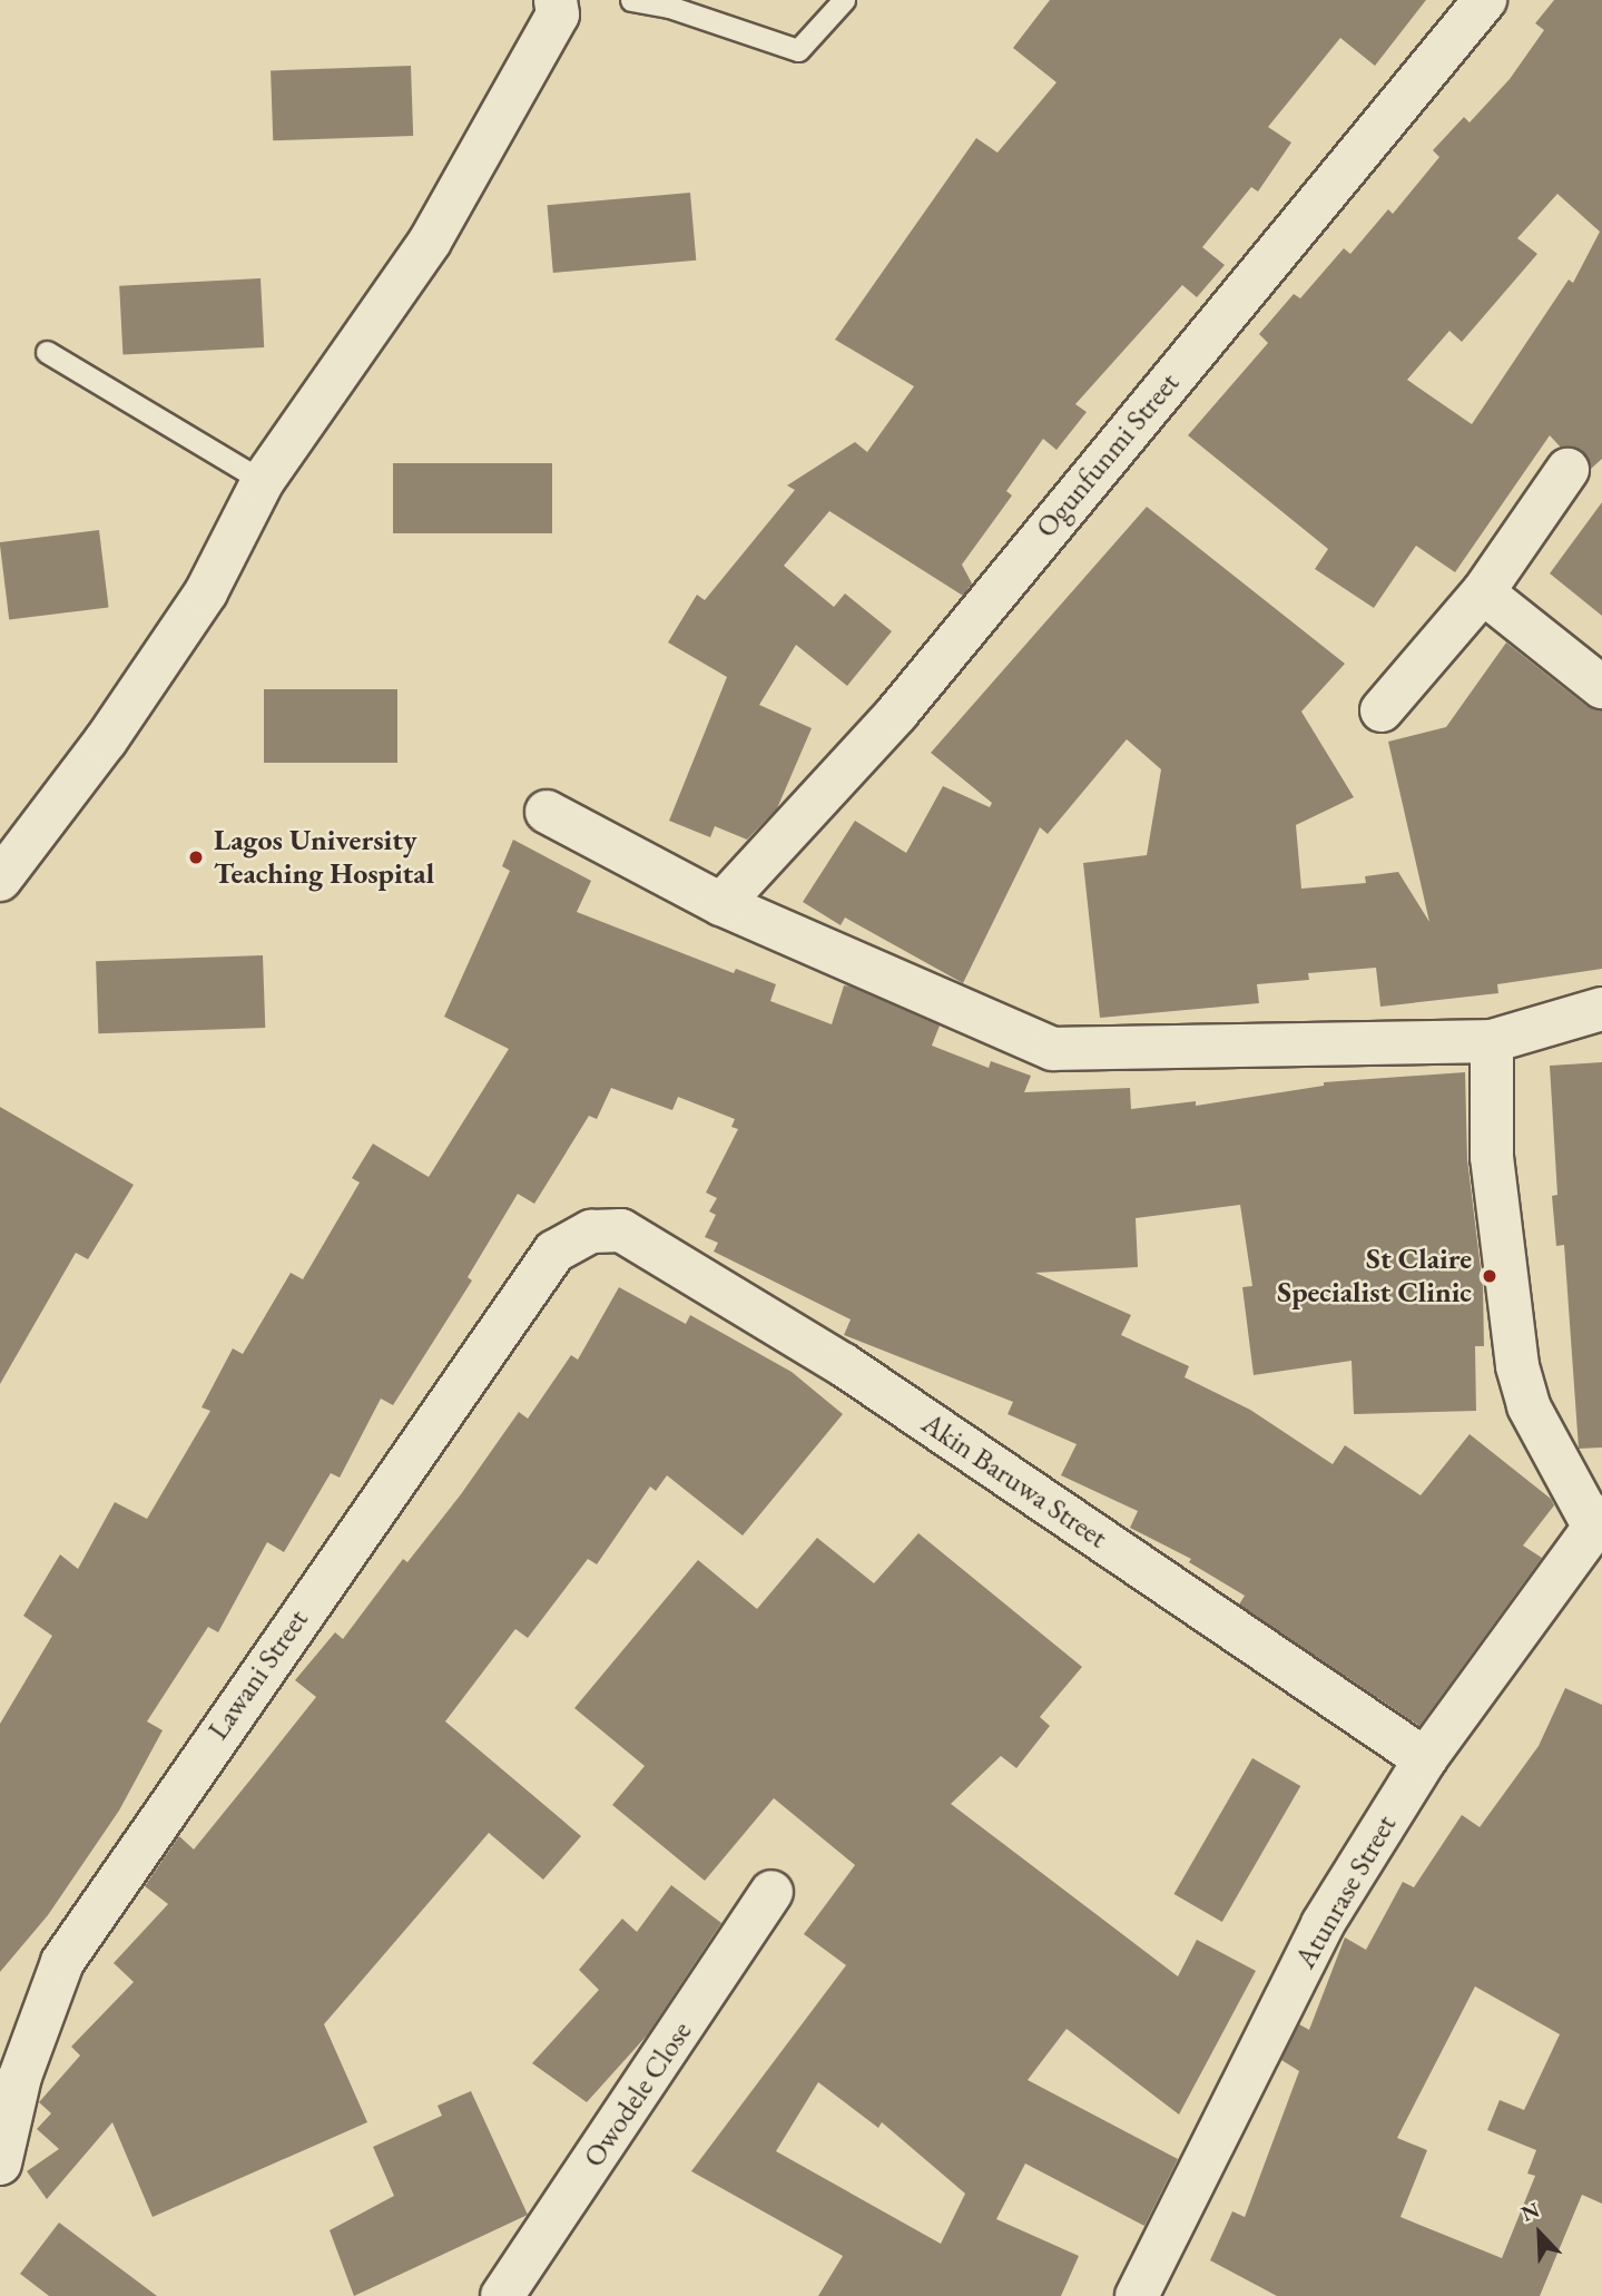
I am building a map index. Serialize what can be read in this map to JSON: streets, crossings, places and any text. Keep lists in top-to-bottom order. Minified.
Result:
{"streets":{"street":["Ogunfunmi Street","Akin Baruwa Street","Lawani Street","Atunrase Street","Owodele Close"]},"crossings":[["Akin Baruwa Street","Lawani Street"],["Akin Baruwa Street","Atunrase Street"]],"places":["Lagos University Teaching Hospital","St Claire Specialist Clinic"],"north":"top left"}
